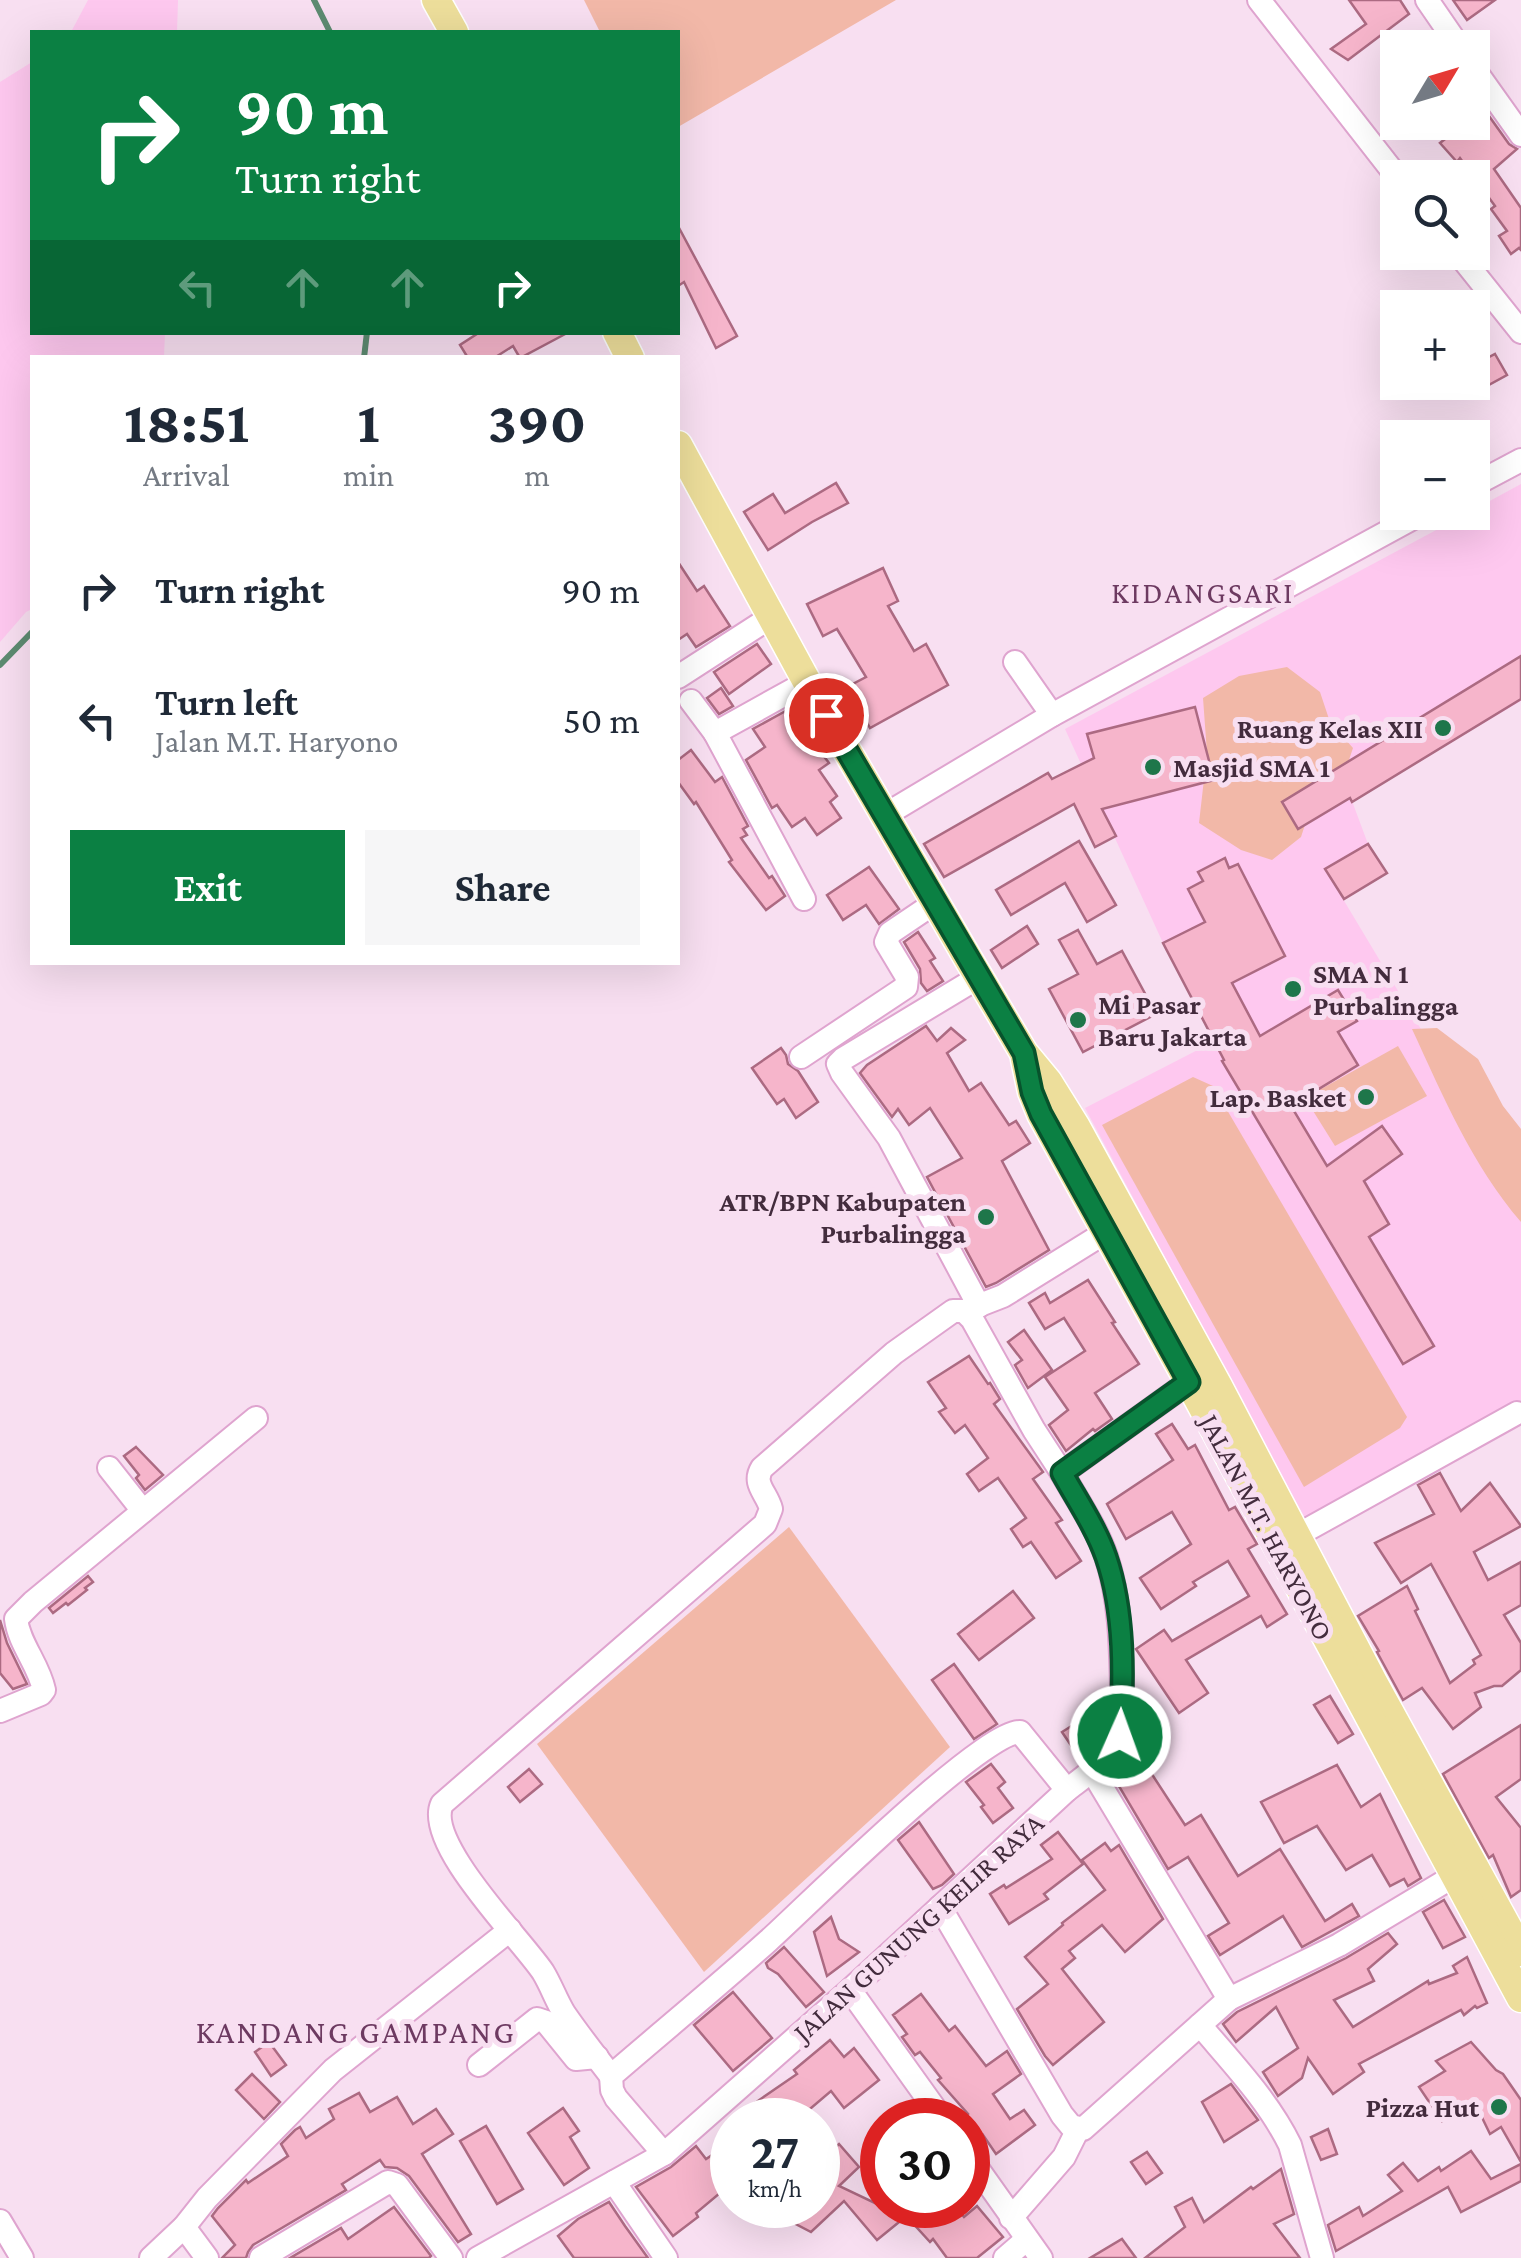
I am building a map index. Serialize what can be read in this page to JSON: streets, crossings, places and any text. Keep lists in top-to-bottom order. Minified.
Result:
{"streets":{"main road":["JALAN M.T. HARYONO"],"street":["JALAN GUNUNG KELIR RAYA"]},"crossings":[["JALAN M.T. HARYONO","JALAN GUNUNG KELIR RAYA"]],"districts":["KIDANGSARI","KANDANG GAMPANG"],"places":["Ruang Kelas XII","Masjid SMA 1","SMA N 1 Purbalingga","Mi Pasar Baru Jakarta","Lap. Basket","ATR/BPN Kabupaten Purbalingga","Pizza Hut"],"north":"top right","page":{"map_buttons":["+","−"],"turn":["90 m","Turn right"],"eta":["18:51","Arrival","1","min","390","m"],"list":[{"name":"Turn right","value":"90 m"},{"name":"Turn left","note":"Jalan M.T. Haryono","value":"50 m"}],"buttons":["Exit","Share"],"speed":"27 km/h","limit":"30"}}
